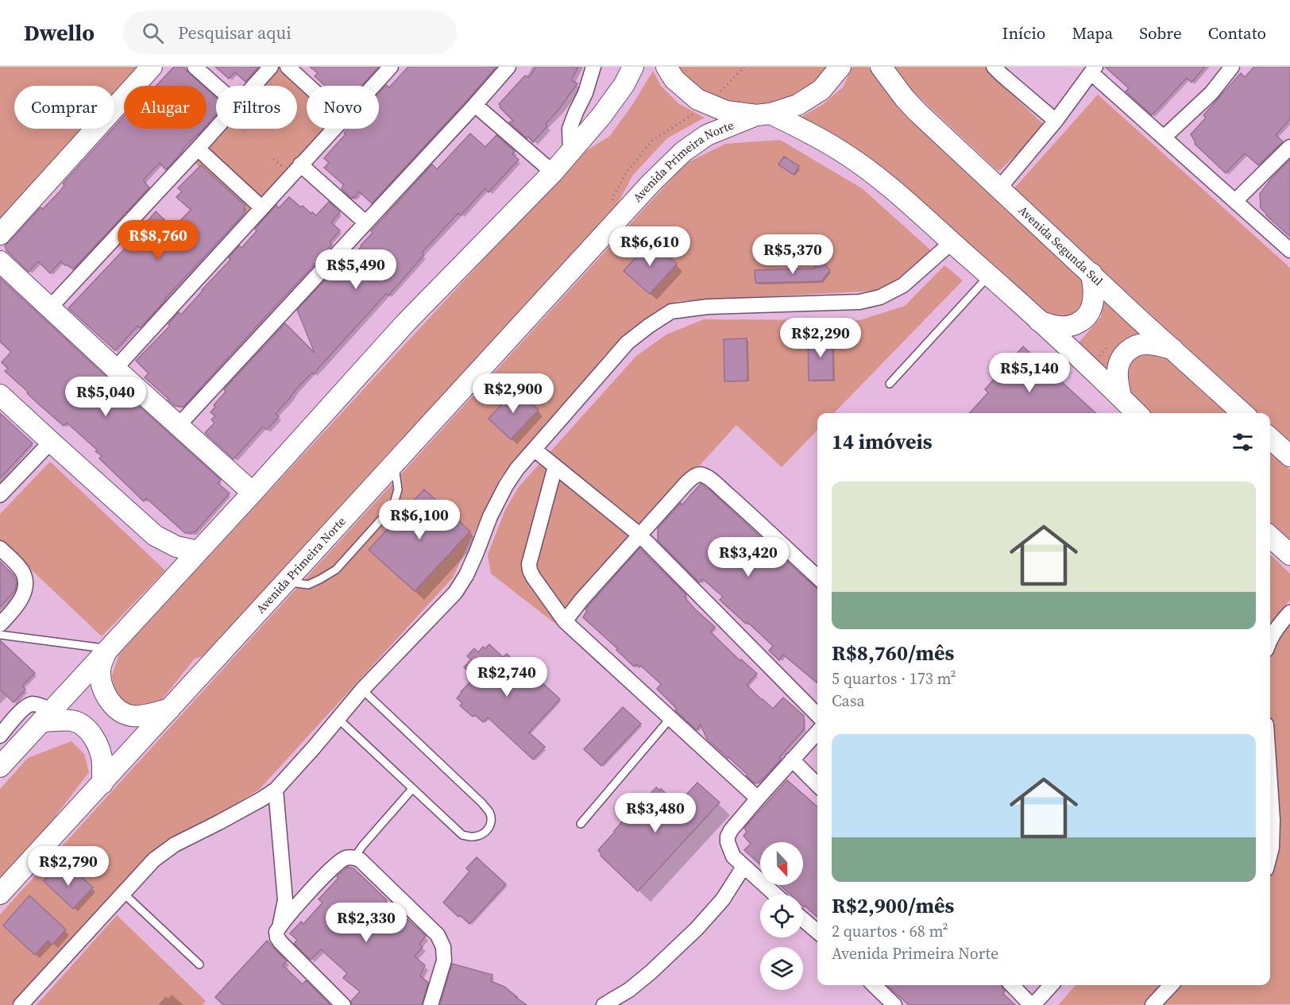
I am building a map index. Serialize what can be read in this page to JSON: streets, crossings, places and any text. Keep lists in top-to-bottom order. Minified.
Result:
{"streets":{"main road":["Avenida Primeira Norte","Avenida Segunda Sul"]},"north":"bottom","page":{"header":"Dwello","search":"Pesquisar aqui","nav":["Início","Mapa","Sobre","Contato"],"chip":["Comprar","Alugar","Filtros","Novo"],"price":["R$8,760","R$6,610","R$5,370","R$5,490","R$2,290","R$5,140","R$2,900","R$5,040","R$6,100","R$3,420","R$2,740","R$3,480","R$2,790","R$2,330"],"heading":"14 imóveis","list":[{"name":"R$8,760/mês","note":"5 quartos · 173 m² · Casa"},{"name":"R$2,900/mês","note":"2 quartos · 68 m² · Avenida Primeira Norte"}]}}
